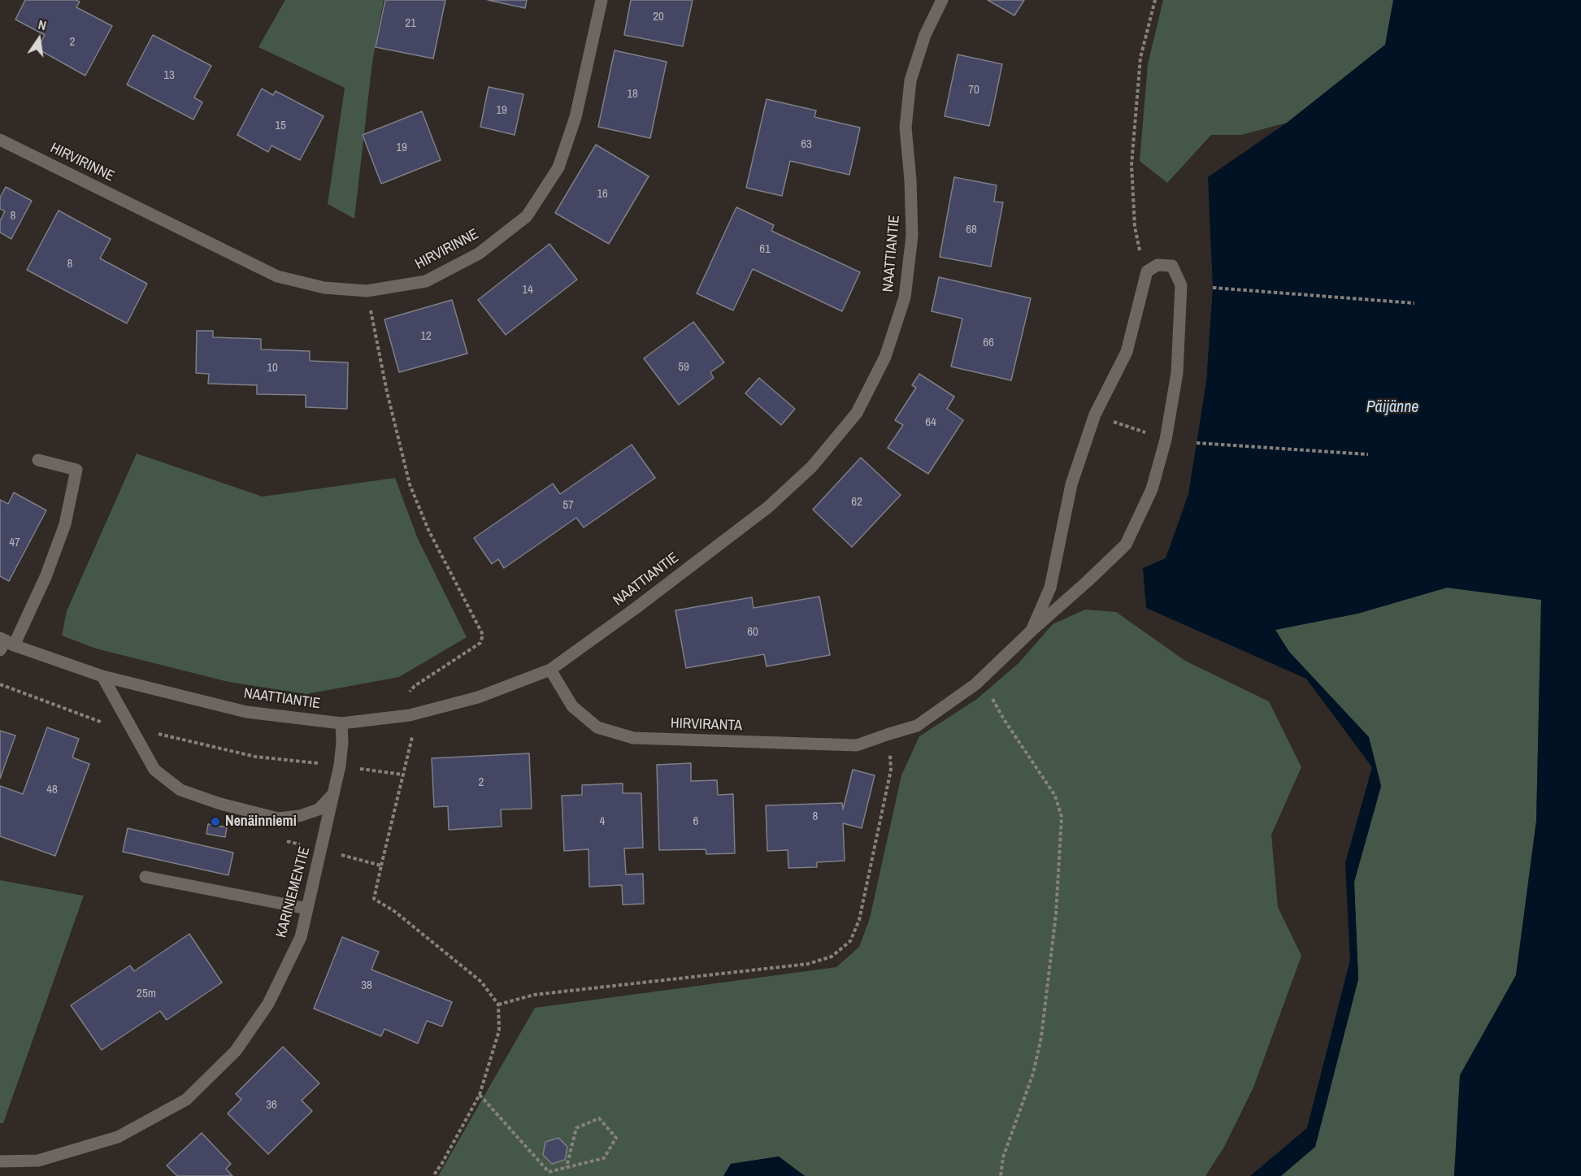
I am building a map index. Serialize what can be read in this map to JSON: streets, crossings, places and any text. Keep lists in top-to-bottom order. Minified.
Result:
{"streets":{"street":["HIRVIRINNE","NAATTIANTIE","HIRVIRANTA","KARINIEMENTIE"]},"crossings":[["NAATTIANTIE","HIRVIRANTA"],["NAATTIANTIE","KARINIEMENTIE"]],"water":["Päijänne"],"places":["Nenäinniemi"],"house_numbers":["20","21","2","13","70","18","19","15","63","19","16","8","68","61","8","14","12","66","59","10","64","62","57","47","60","2","48","8","4","6","38","25m","36"],"north":"top"}
